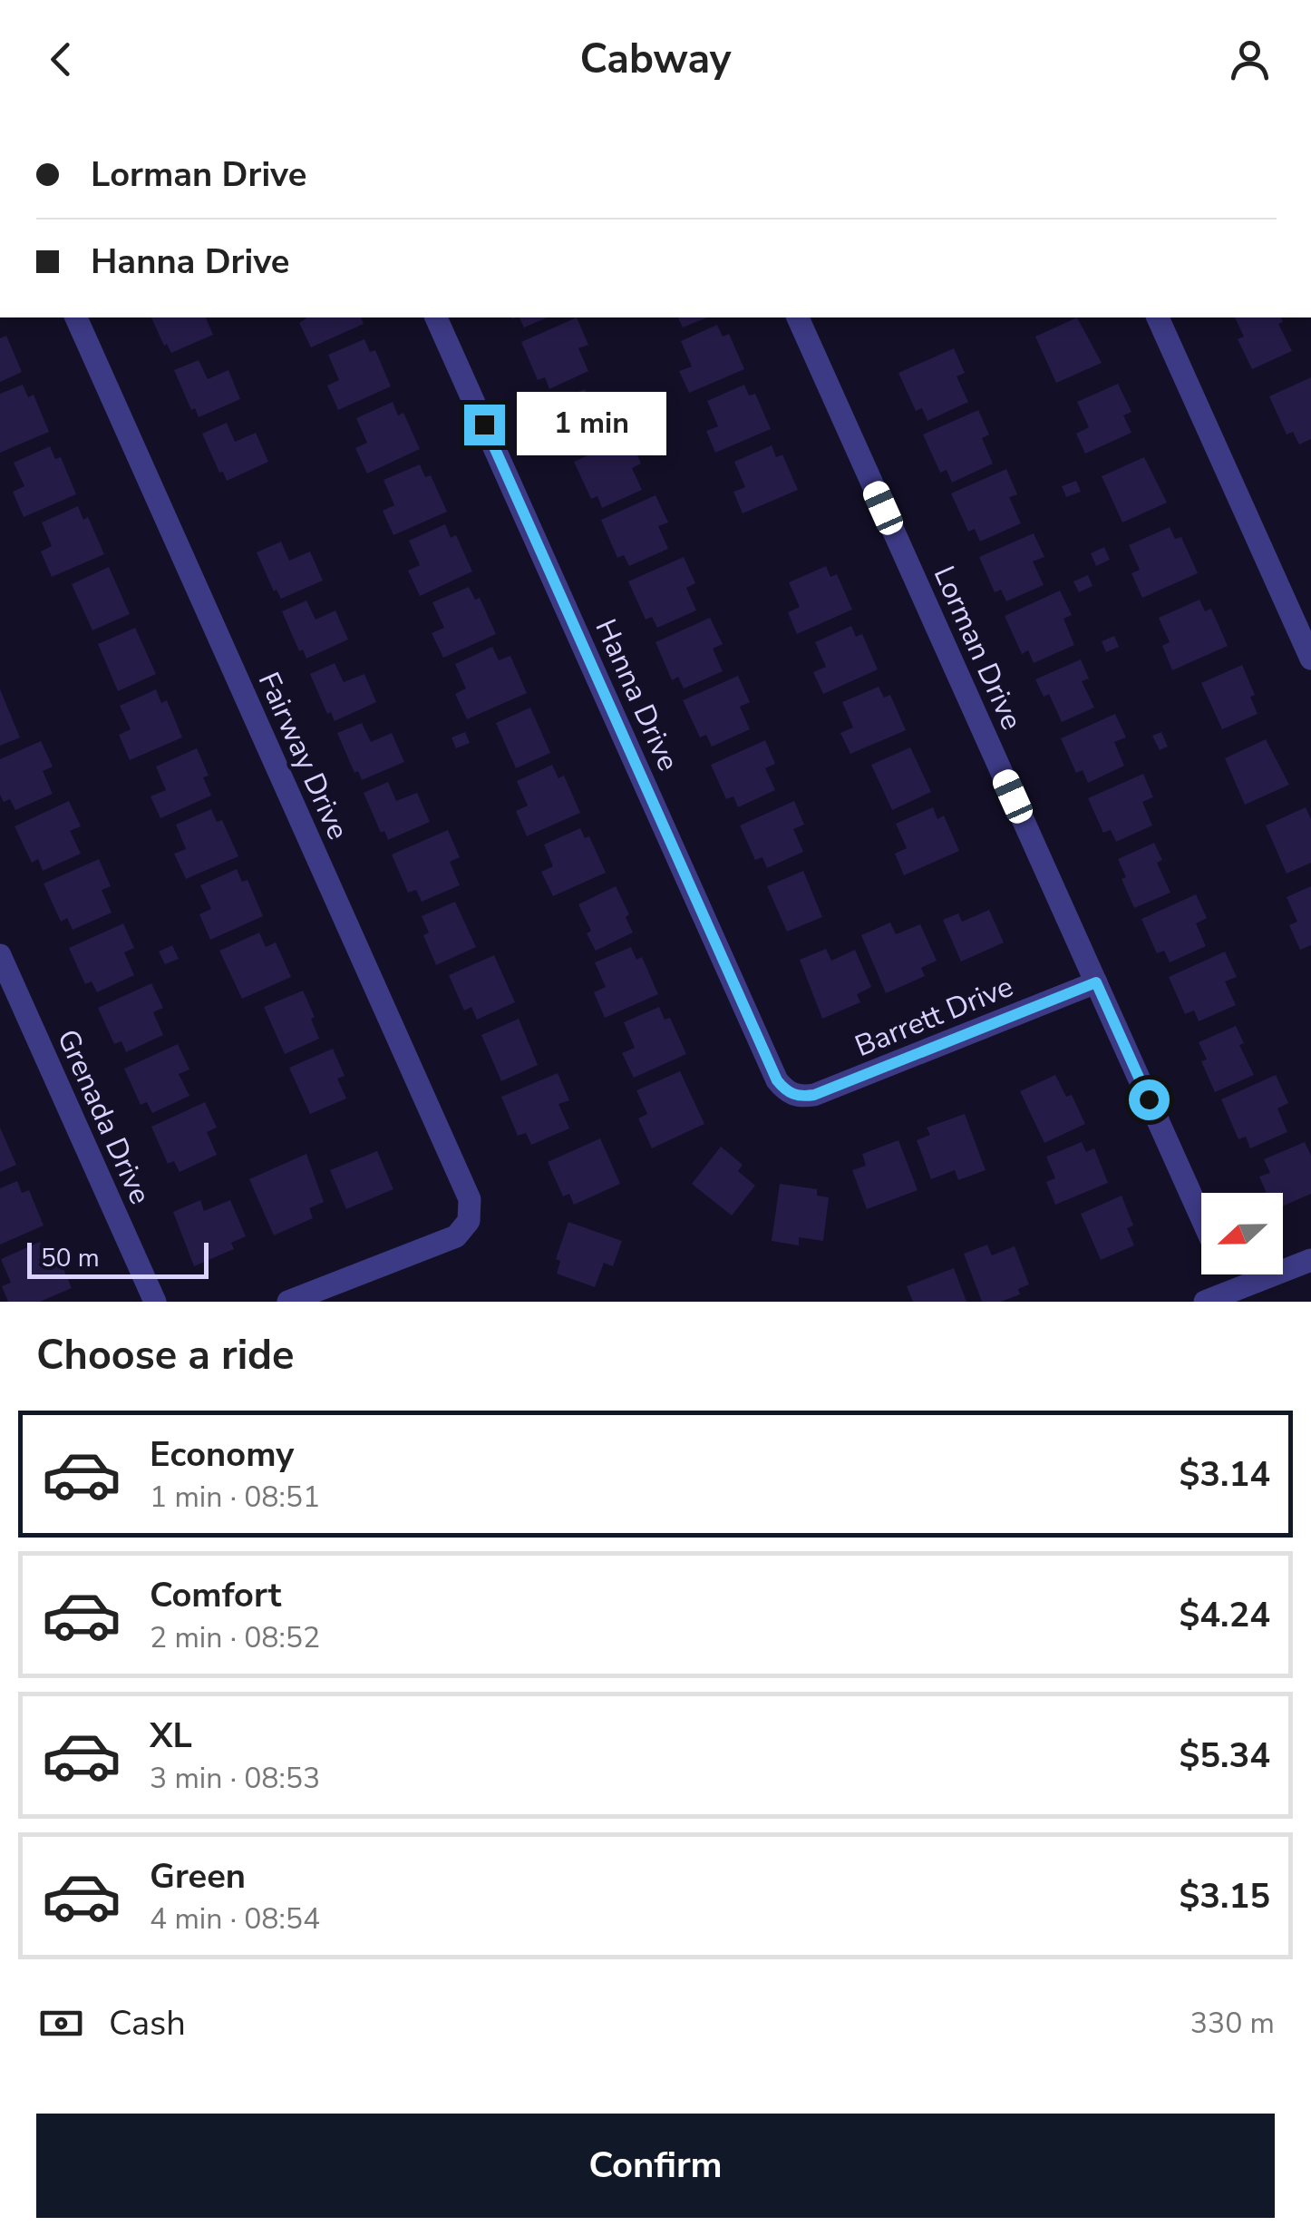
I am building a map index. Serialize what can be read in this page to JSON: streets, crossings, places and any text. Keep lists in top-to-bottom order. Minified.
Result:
{"streets":{"street":["Lorman Drive","Hanna Drive","Fairway Drive","Barrett Drive","Grenada Drive"]},"crossings":[["Lorman Drive","Barrett Drive"],["Hanna Drive","Barrett Drive"]],"scale_bar":"50 m","north":"left","page":{"header":"Cabway","banner":["Lorman Drive","Hanna Drive"],"bubble":"1 min","scale":"50 m","heading":"Choose a ride","list":[{"name":"Economy","note":"1 min · 08:51","value":"$3.14"},{"name":"Comfort","note":"2 min · 08:52","value":"$4.24"},{"name":"XL","note":"3 min · 08:53","value":"$5.34"},{"name":"Green","note":"4 min · 08:54","value":"$3.15"}],"pay":["Cash","330 m"],"buttons":"Confirm"}}
